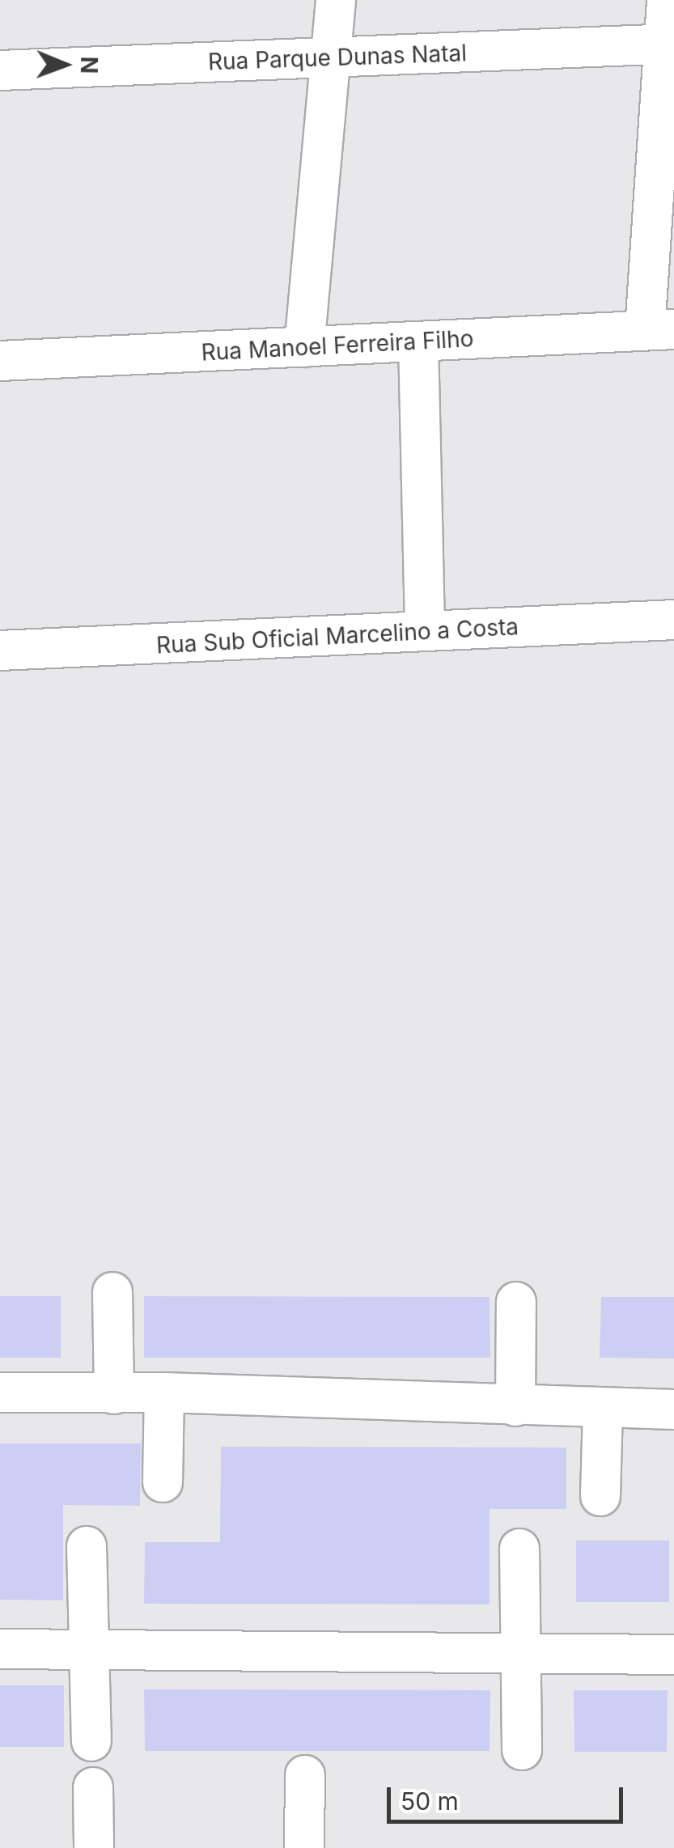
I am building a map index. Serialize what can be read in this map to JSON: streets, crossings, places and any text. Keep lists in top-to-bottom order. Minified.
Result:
{"streets":{"street":["Rua Parque Dunas Natal","Rua Manoel Ferreira Filho","Rua Sub Oficial Marcelino a Costa"]},"scale_bar":"50 m","north":"right"}
